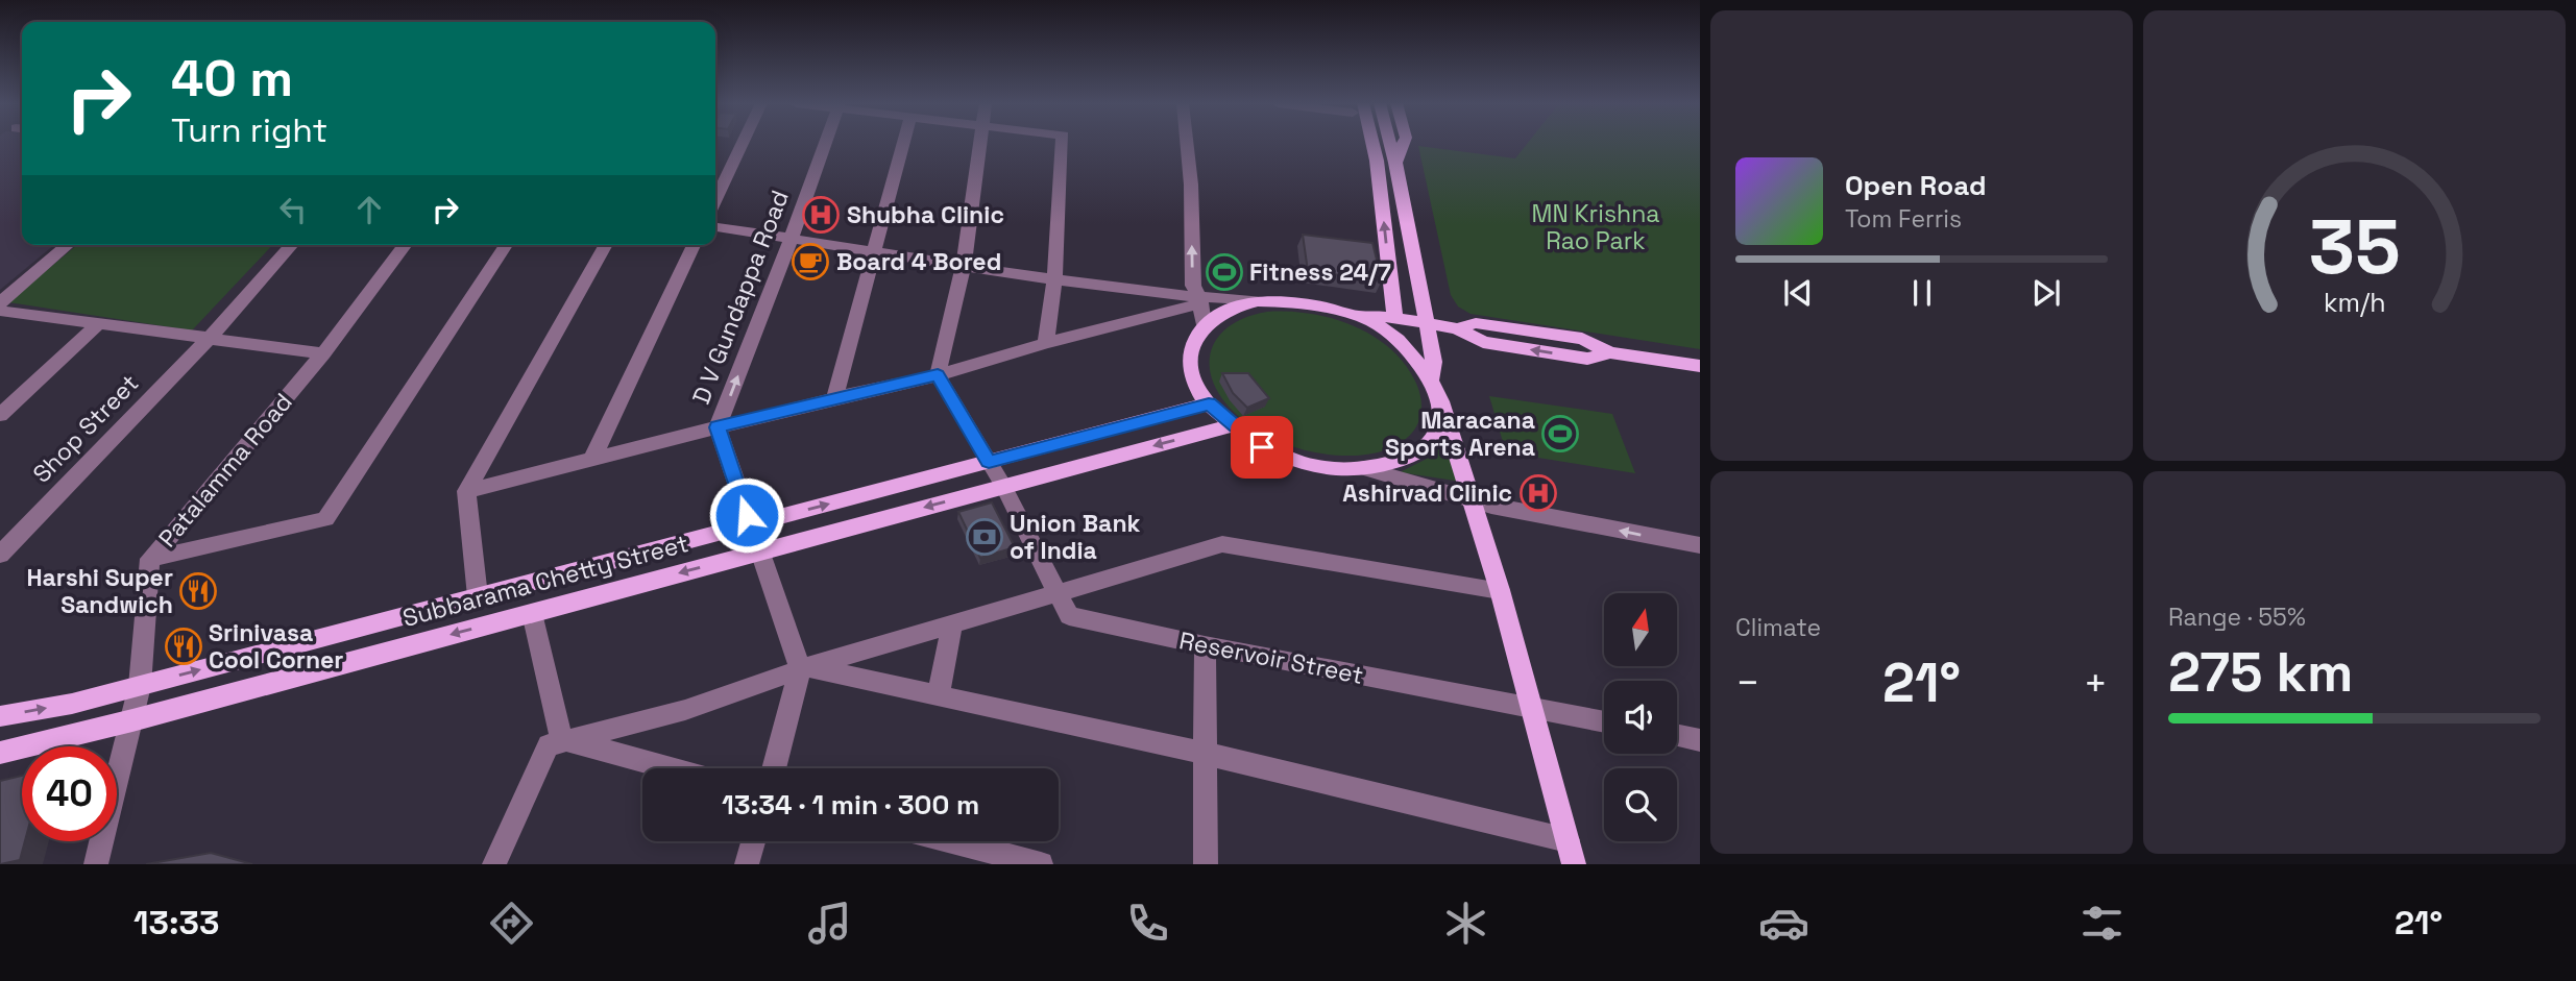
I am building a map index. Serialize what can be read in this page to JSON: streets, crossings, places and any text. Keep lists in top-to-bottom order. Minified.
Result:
{"streets":{"main road":["Subbarama Chetty Street"],"street":["D V Gundappa Road","Shop Street","Patalamma Road","Reservoir Street"]},"crossings":[["D V Gundappa Road","Subbarama Chetty Street"],["Patalamma Road","Subbarama Chetty Street"],["Subbarama Chetty Street","Reservoir Street"]],"parks":["MN Krishna Rao Park"],"places":{"hospital":["Shubha Clinic","Ashirvad Clinic"],"cafe":["Board 4 Bored"],"sports":["Fitness 24/7","Maracana Sports Arena"],"bank":["Union Bank of India"],"restaurant":["Harshi Super Sandwich","Srinivasa Cool Corner"]},"north":"top","page":{"turn":["40 m","Turn right"],"song":["Open Road","Tom Ferris"],"tile":["Climate",["Range · 55%","275 km"]],"heat":["−","21°","+"],"limit":"40","trip":"13:34 · 1 min · 300 m","tabs":["13:33","21°"],"gauge":["35","km/h"]}}
